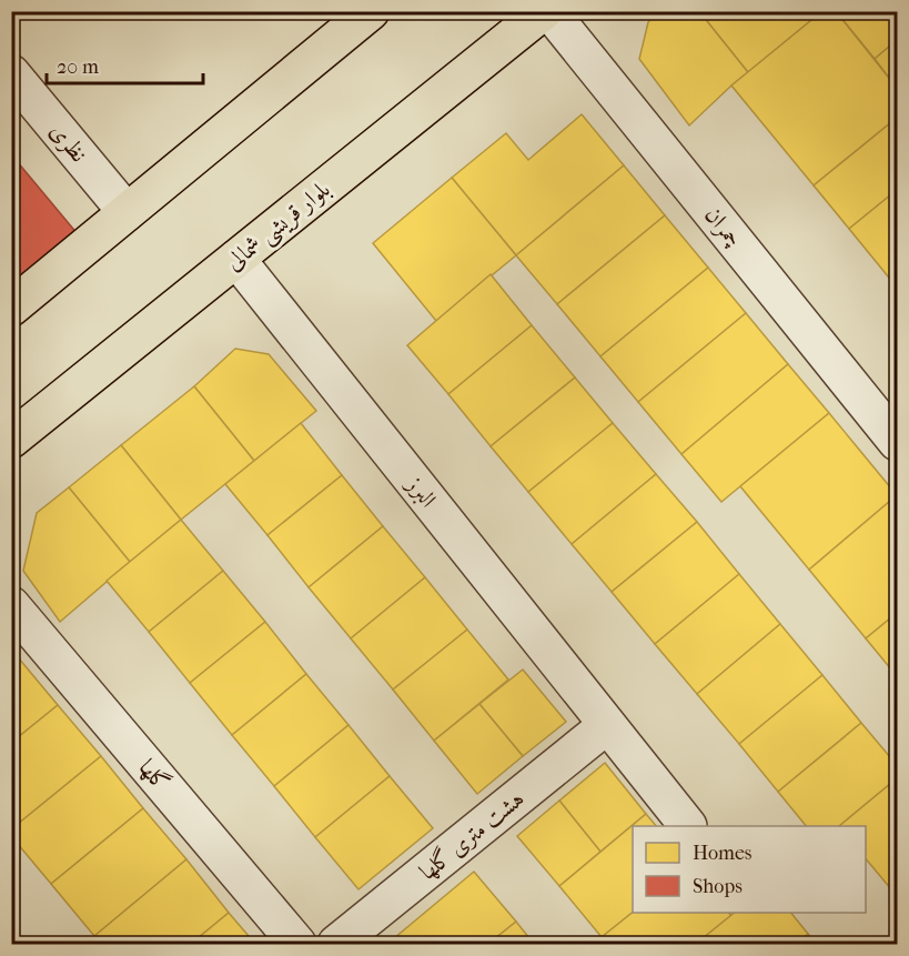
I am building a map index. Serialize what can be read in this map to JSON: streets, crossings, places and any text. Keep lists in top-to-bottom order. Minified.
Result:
{"streets":{"main road":["بلوار قریشی شمالی"],"street":["نظری","چمران","البرز","گلها","هشت متری گلها"]},"crossings":[["بلوار قریشی شمالی","البرز"],["البرز","هشت متری گلها"]],"legend":["Homes","Shops"],"scale_bar":"20 m"}
